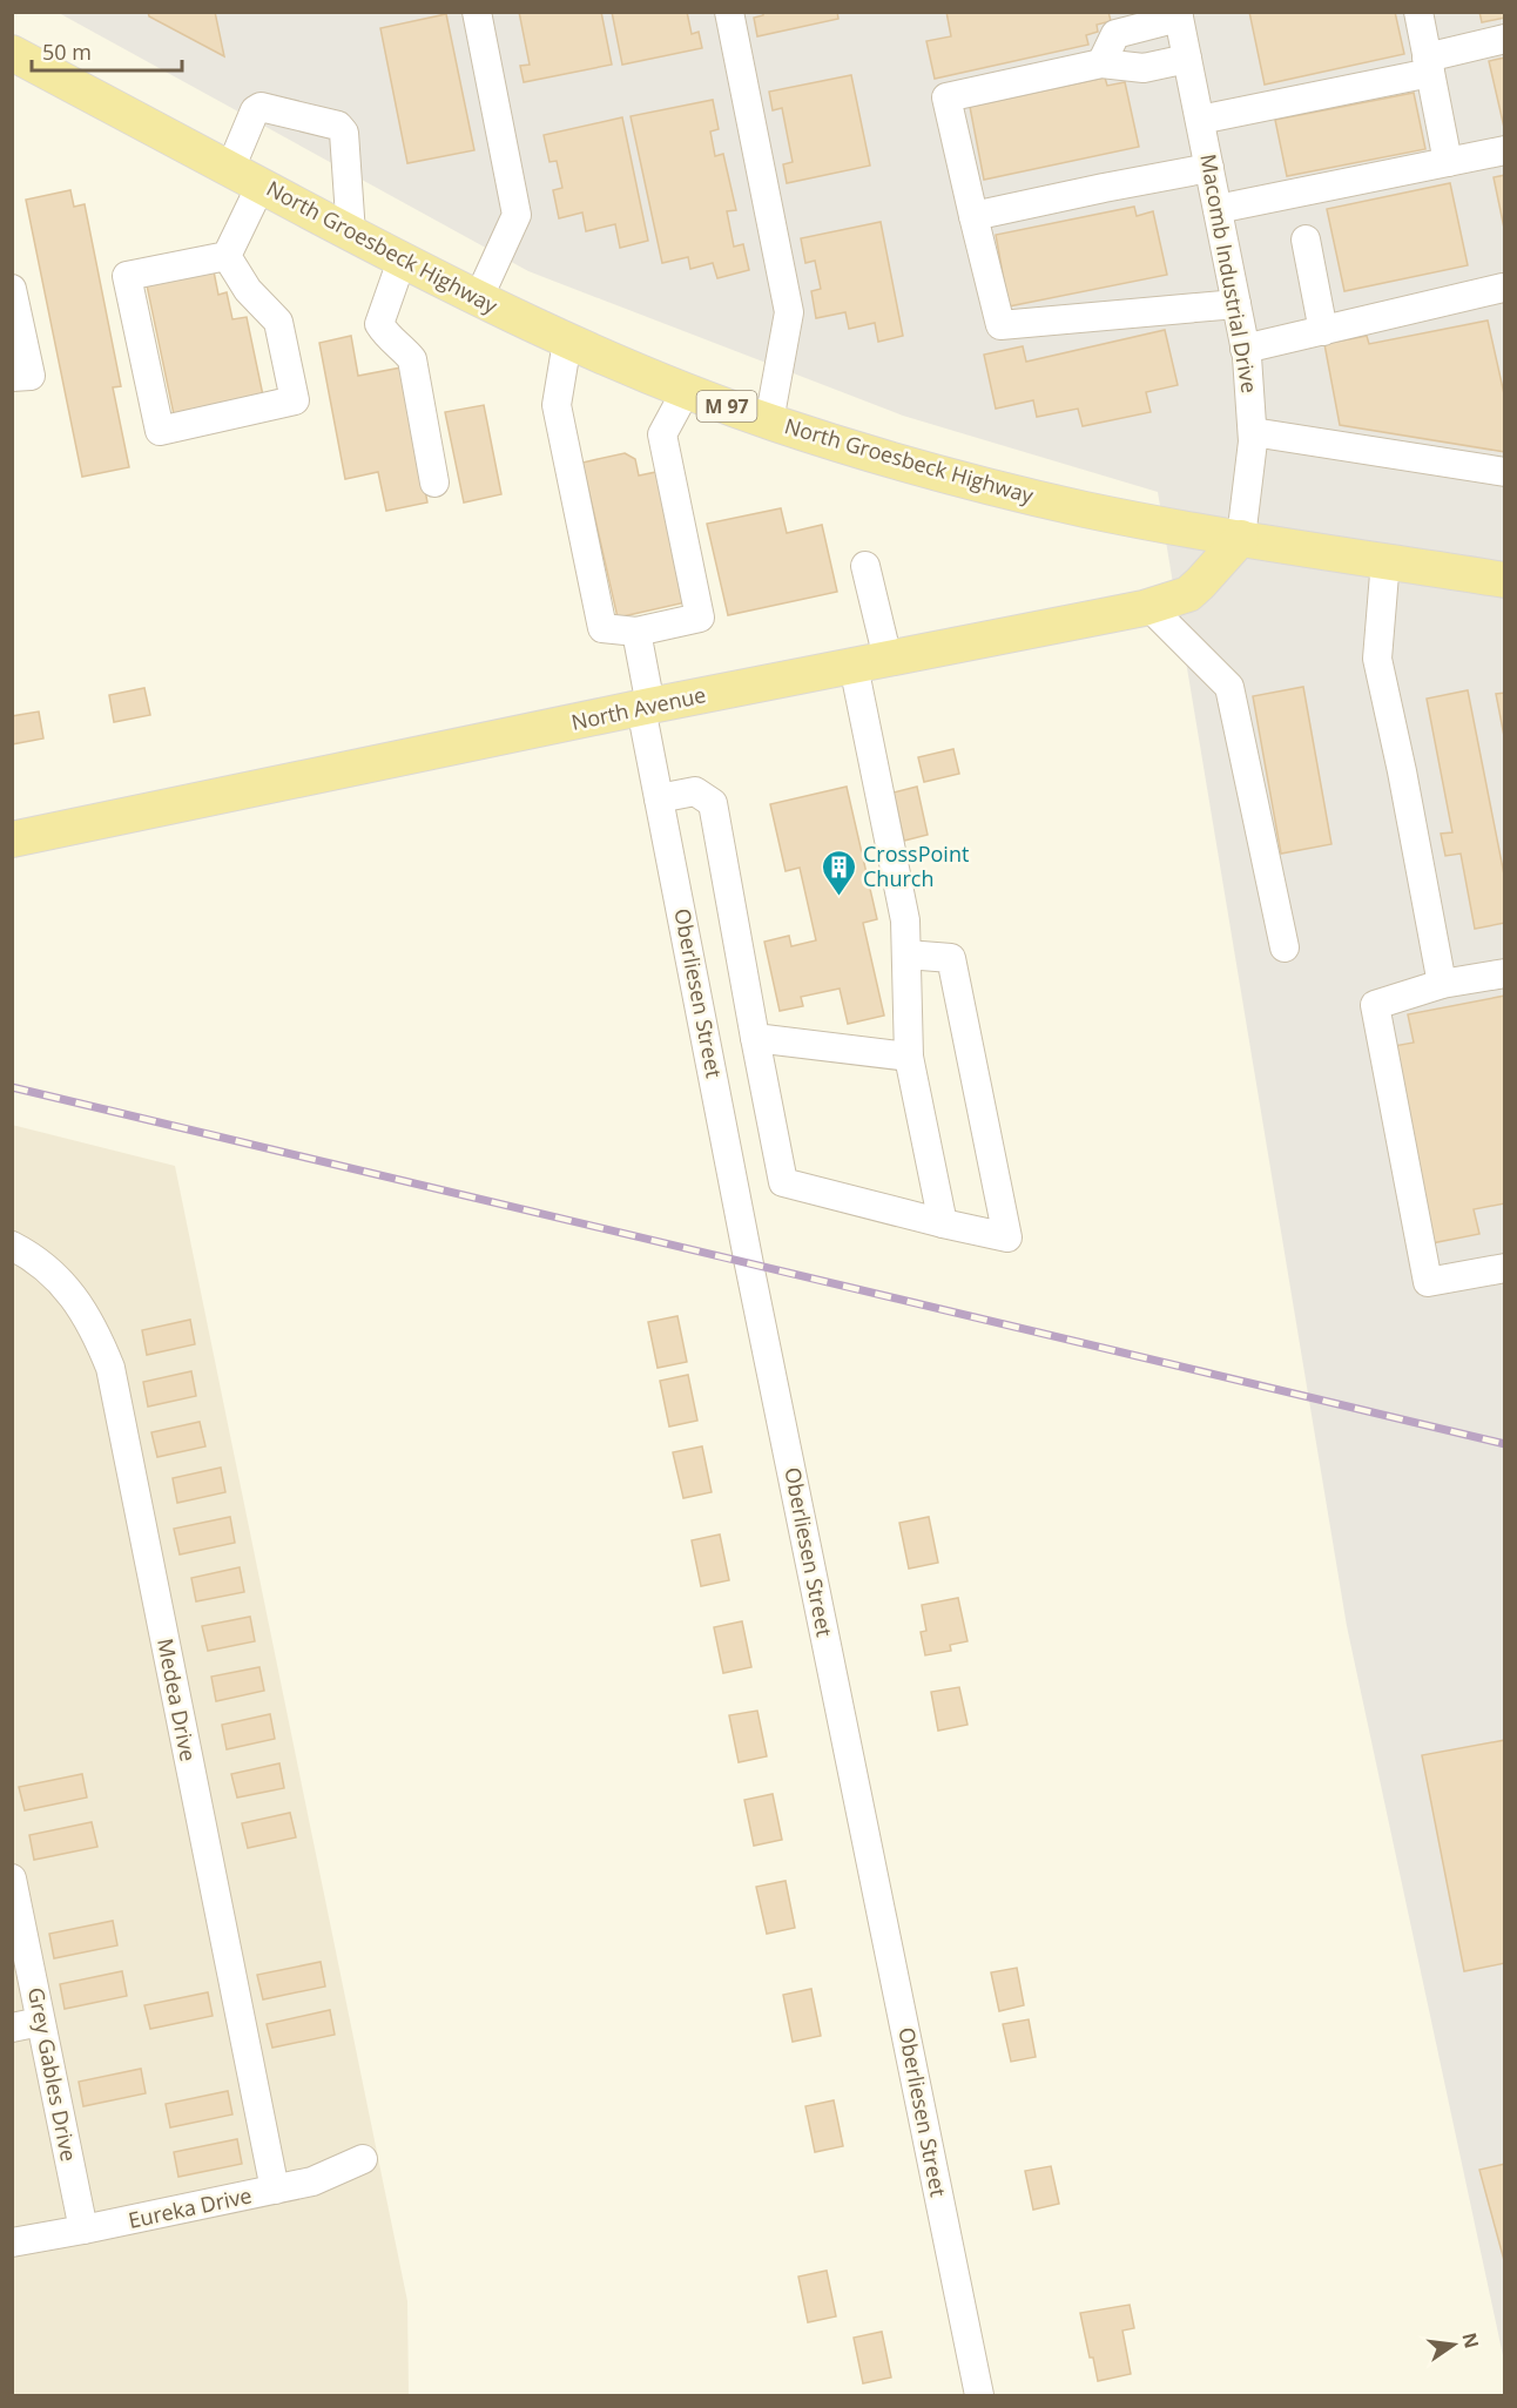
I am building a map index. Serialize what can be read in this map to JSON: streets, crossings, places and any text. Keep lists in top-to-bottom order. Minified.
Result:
{"streets":{"main road":["North Groesbeck Highway","M 97","North Avenue"],"street":["Macomb Industrial Drive","Oberliesen Street","Medea Drive","Grey Gables Drive","Eureka Drive"]},"crossings":[["North Groesbeck Highway","Macomb Industrial Drive"],["North Groesbeck Highway","North Avenue"],["Macomb Industrial Drive","North Avenue"],["North Avenue","Oberliesen Street"],["Medea Drive","Eureka Drive"],["Grey Gables Drive","Eureka Drive"]],"places":{"building":["CrossPoint Church"]},"scale_bar":"50 m","north":"right"}
